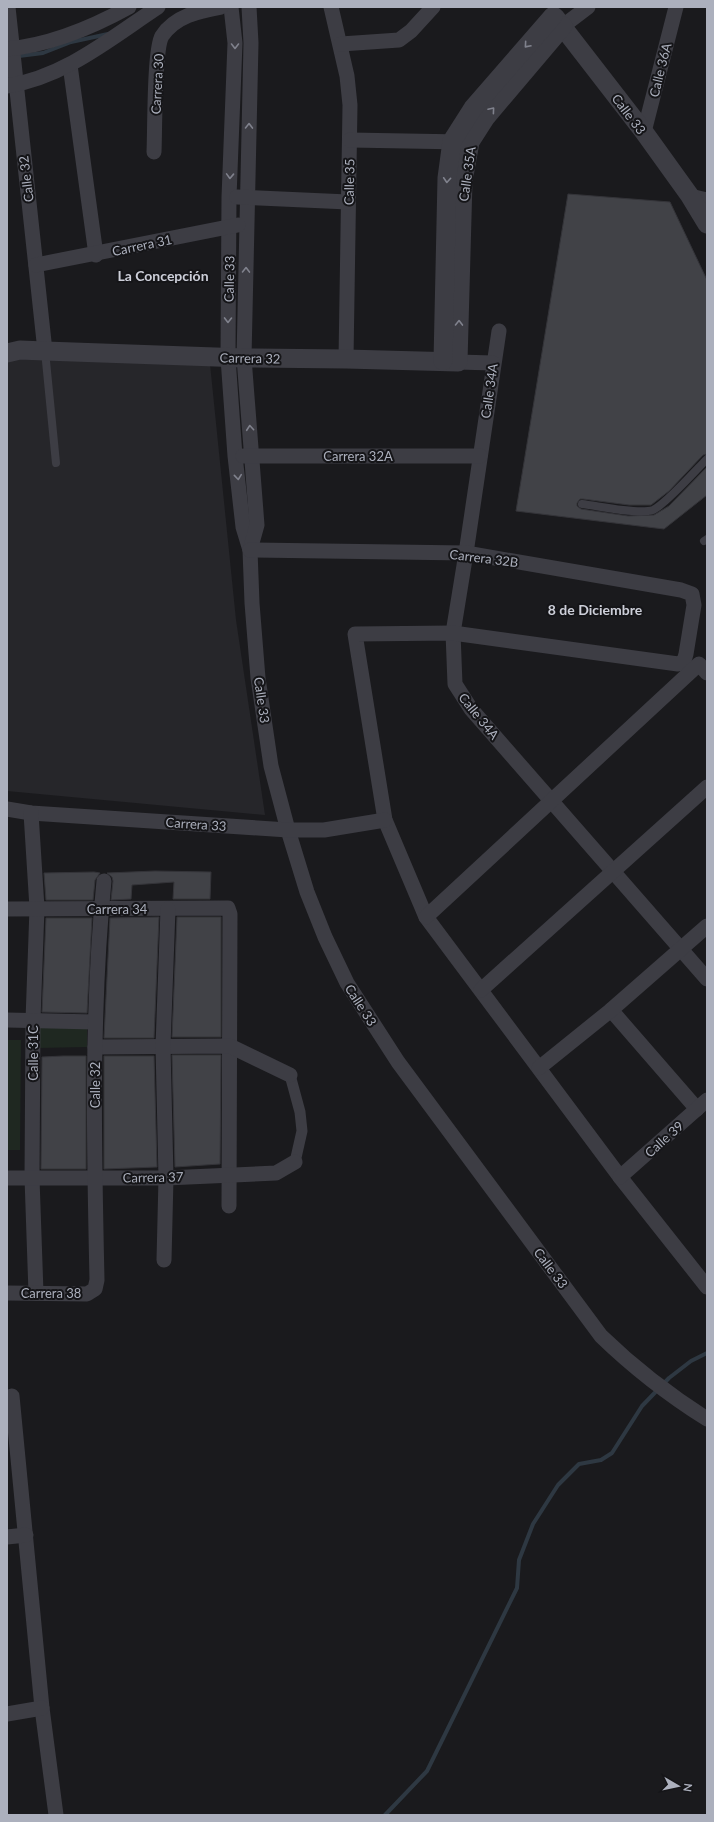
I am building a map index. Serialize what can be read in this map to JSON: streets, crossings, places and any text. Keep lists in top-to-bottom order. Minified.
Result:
{"streets":{"street":["Calle 36A","Carrera 30","Calle 33","Calle 35A","Calle 32","Calle 35","Carrera 31","Carrera 32","Calle 34A","Carrera 32A","Carrera 32B","Carrera 33","Carrera 34","Calle 31C","Calle 39","Carrera 37","Carrera 38"]},"crossings":[["Calle 36A","Calle 33"],["Calle 33","Calle 35A"],["Calle 33","Carrera 31"],["Calle 33","Carrera 32"],["Calle 33","Carrera 32A"],["Calle 33","Carrera 32B"],["Calle 33","Carrera 33"],["Calle 35A","Carrera 32"],["Calle 32","Carrera 31"],["Calle 32","Carrera 32"],["Calle 32","Carrera 34"],["Calle 32","Carrera 37"],["Calle 32","Carrera 38"],["Calle 35","Carrera 32"],["Carrera 32","Calle 34A"],["Calle 34A","Carrera 32A"],["Calle 34A","Carrera 32B"],["Carrera 33","Calle 31C"],["Carrera 34","Calle 31C"],["Calle 31C","Carrera 37"],["Calle 31C","Carrera 38"]],"districts":["La Concepción","8 de Diciembre"],"north":"right"}
